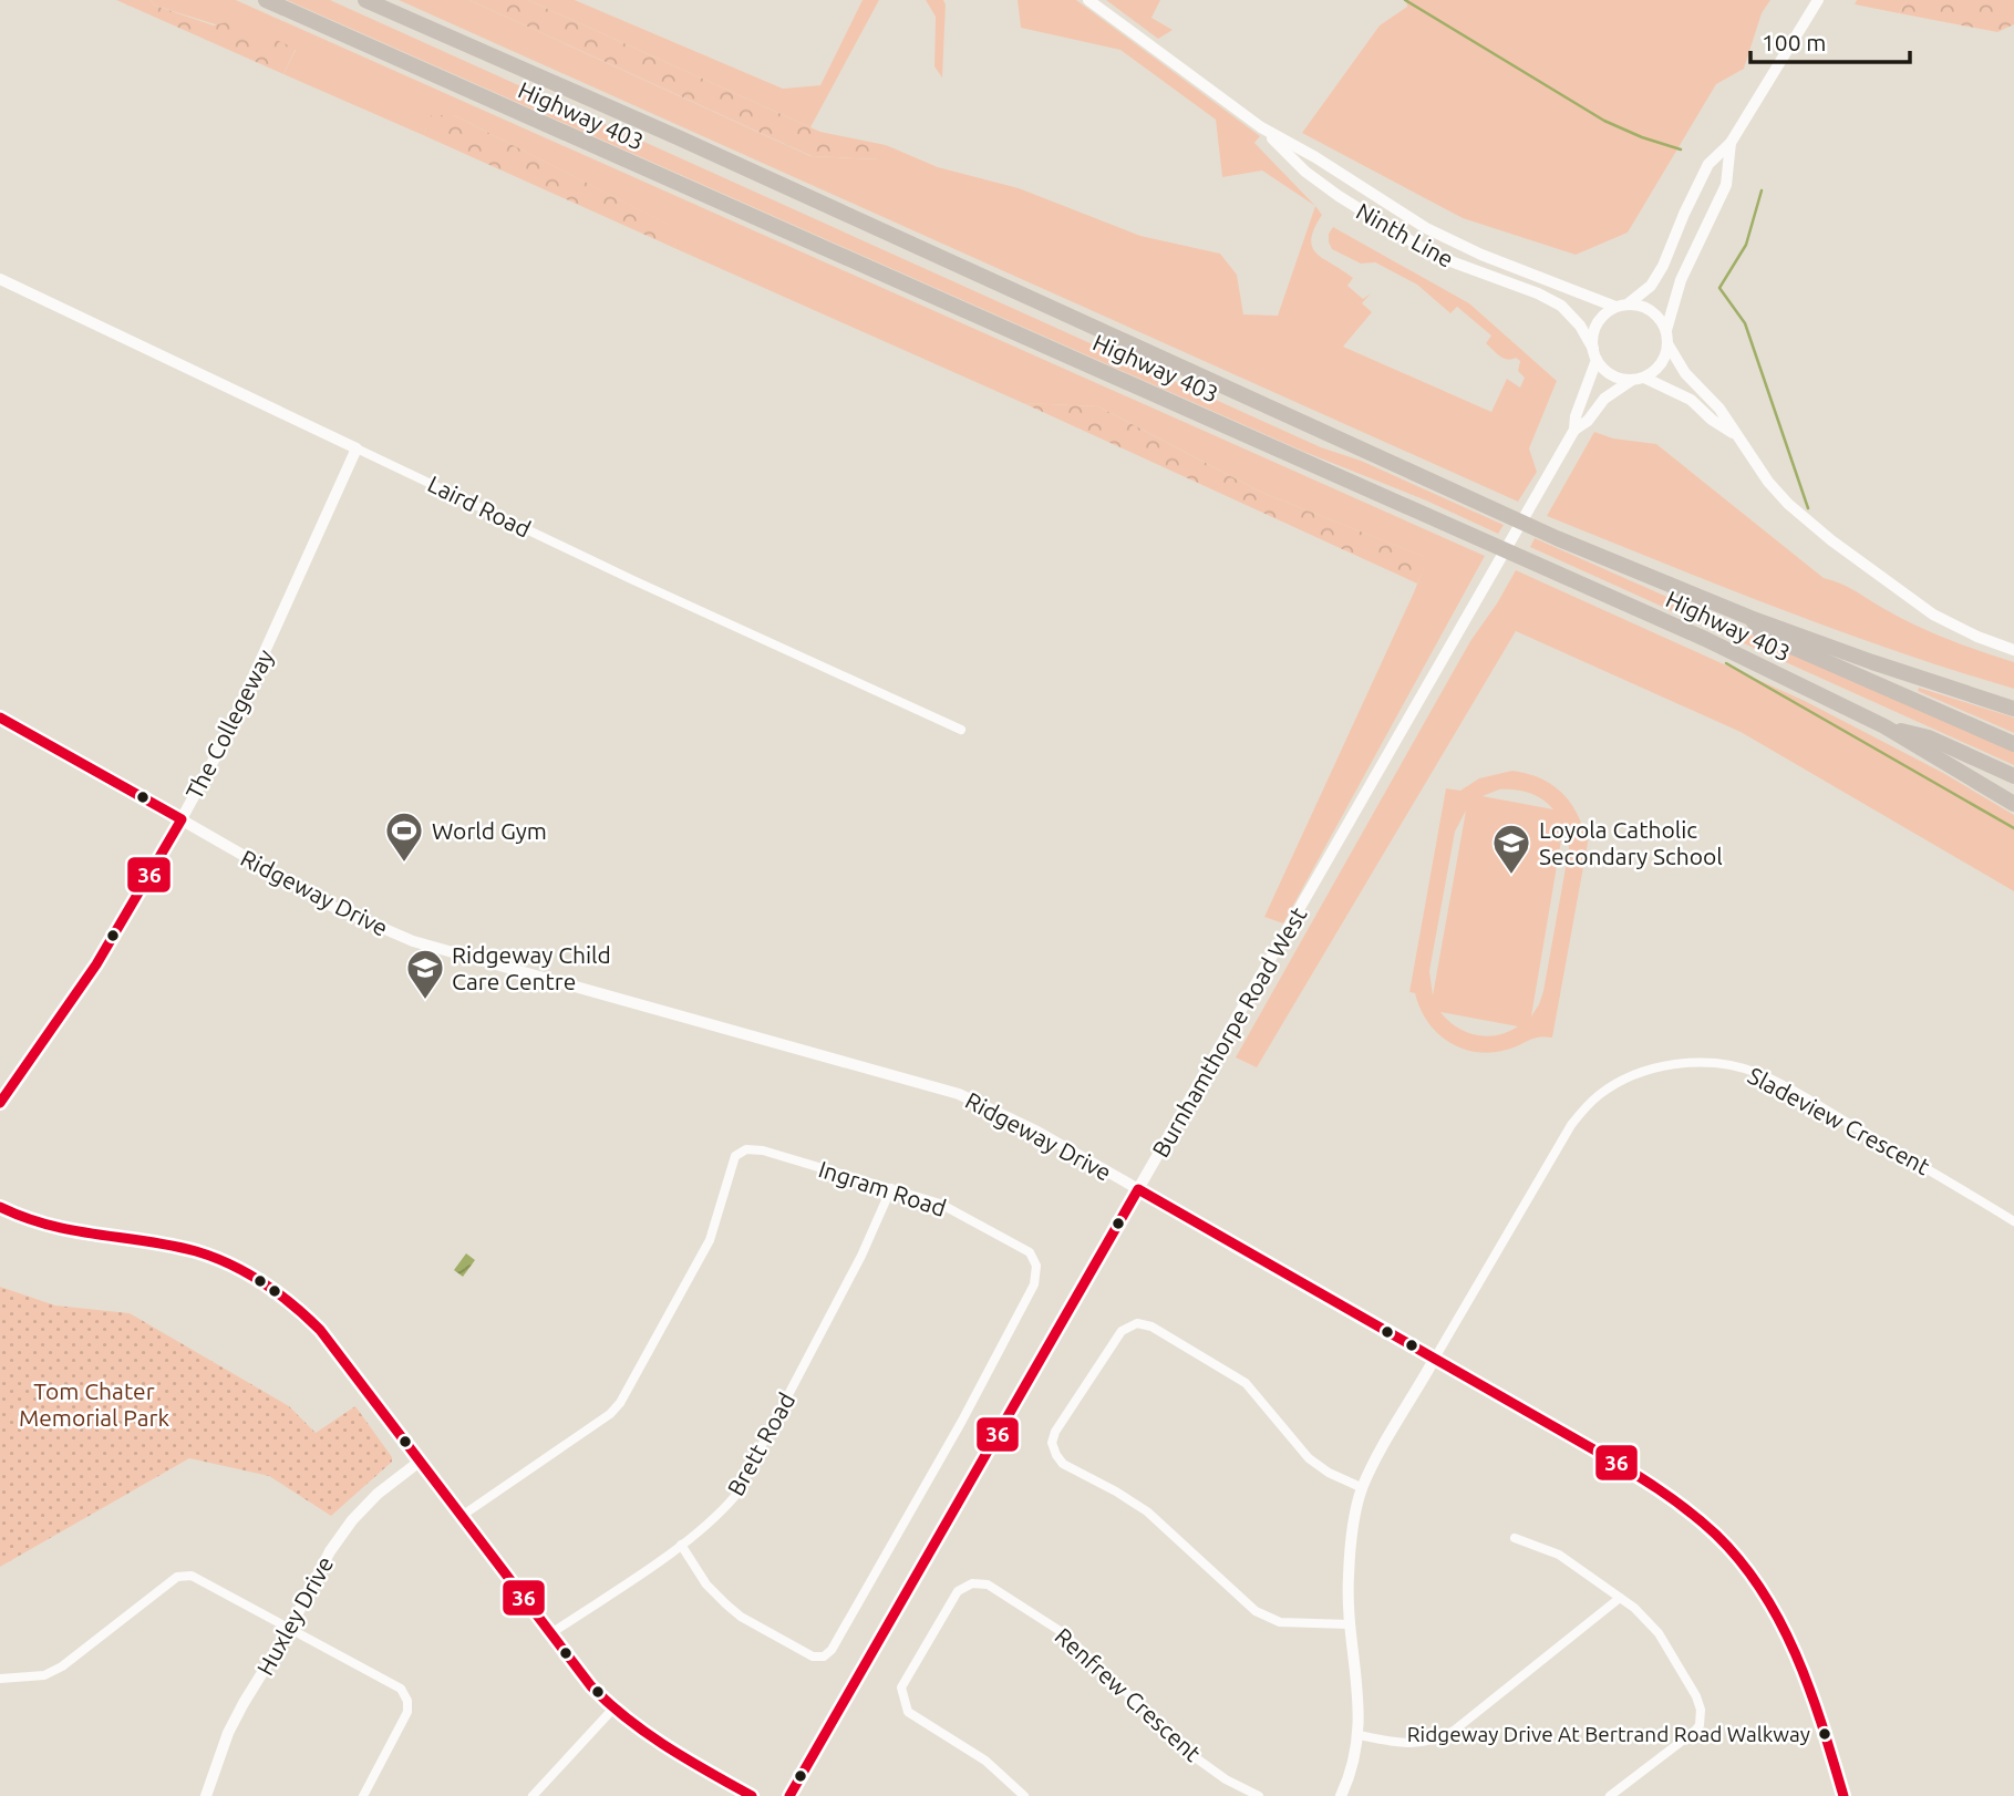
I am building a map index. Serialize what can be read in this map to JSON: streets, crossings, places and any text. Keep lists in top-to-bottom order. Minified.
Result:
{"streets":{"highway":["Highway 403"],"main road":["Ninth Line","Burnhamthorpe Road West"],"street":["Laird Road","The Collegeway","Ridgeway Drive","Sladeview Crescent","Ingram Road","Brett Road","Huxley Drive","Renfrew Crescent"]},"crossings":[["Ninth Line","Burnhamthorpe Road West"],["Laird Road","The Collegeway"],["The Collegeway","Ridgeway Drive"],["Ridgeway Drive","Burnhamthorpe Road West"],["Ridgeway Drive","Sladeview Crescent"],["Ingram Road","Brett Road"]],"parks":["Tom Chater Memorial Park"],"places":{"sports":["World Gym"],"school or university":["Loyola Catholic Secondary School","Ridgeway Child Care Centre"],"other":["Ridgeway Drive At Bertrand Road Walkway"]},"lines":["transit line 36"],"scale_bar":"100 m"}
